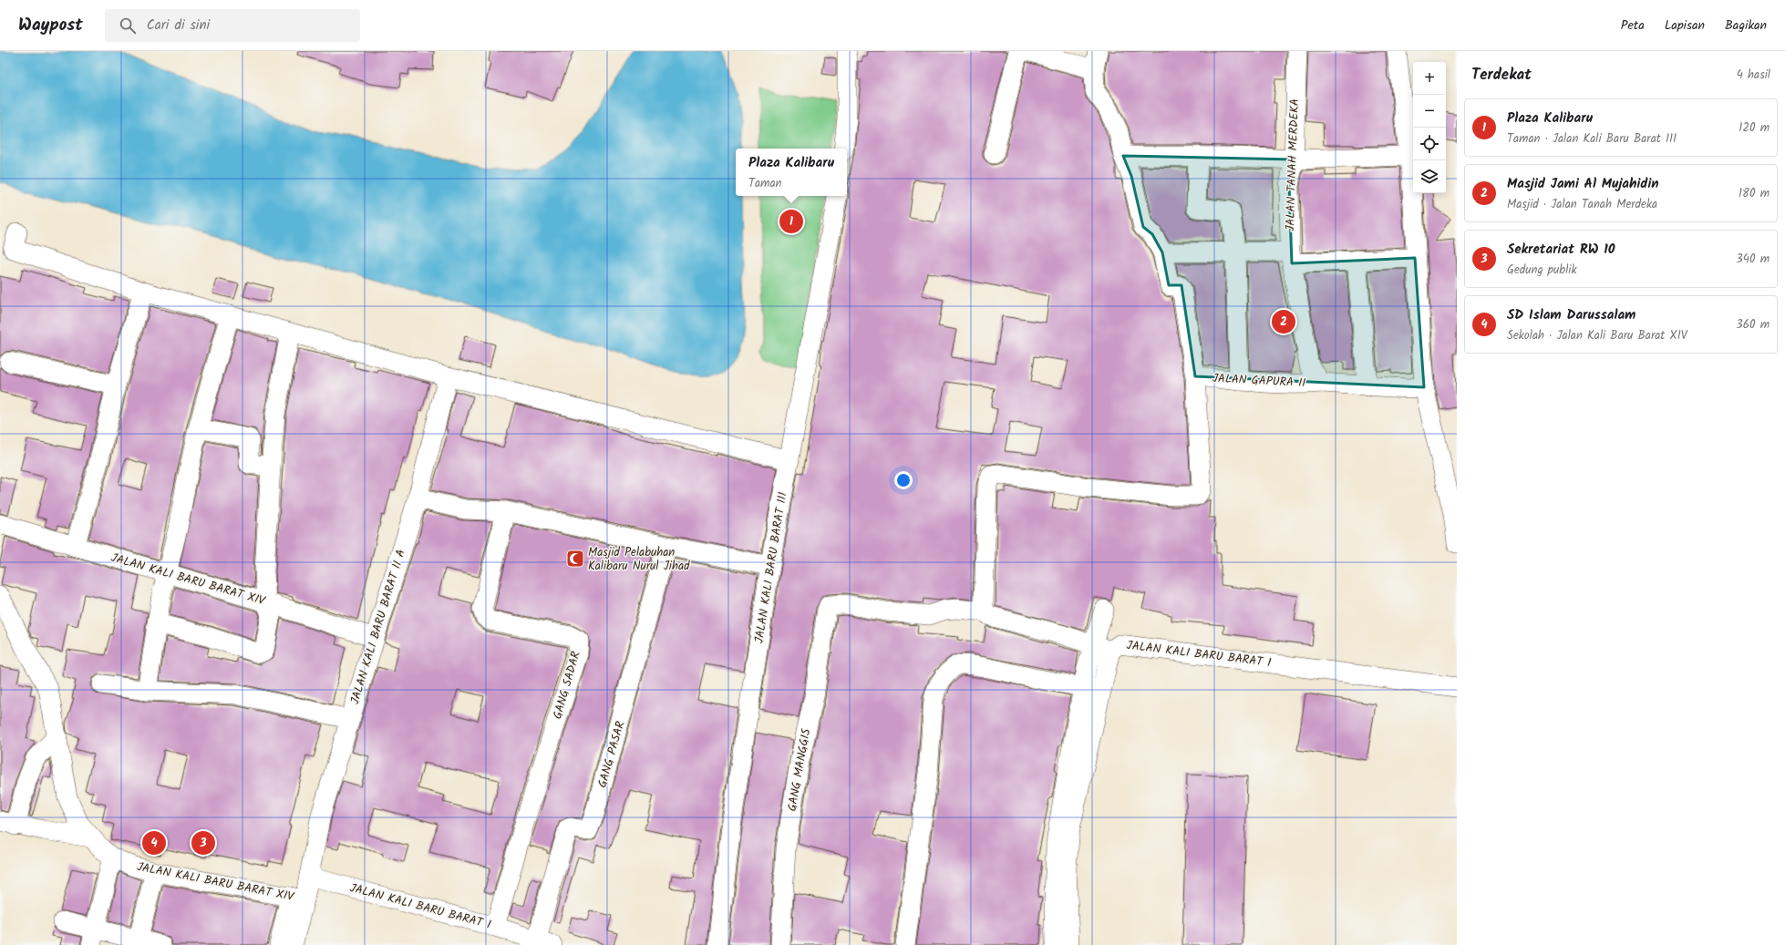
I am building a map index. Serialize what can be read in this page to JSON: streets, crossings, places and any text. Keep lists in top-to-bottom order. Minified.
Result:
{"streets":{"street":["JALAN TANAH MERDEKA","JALAN GAPURA II","JALAN KALI BARU BARAT III","JALAN KALI BARU BARAT XIV","JALAN KALI BARU BARAT II A","JALAN KALI BARU BARAT 1","GANG SADAR","GANG PASAR","GANG MANGGIS"]},"crossings":[["JALAN TANAH MERDEKA","JALAN GAPURA II"],["JALAN KALI BARU BARAT XIV","JALAN KALI BARU BARAT II A"],["JALAN KALI BARU BARAT II A","JALAN KALI BARU BARAT 1"],["JALAN KALI BARU BARAT 1","GANG SADAR"],["JALAN KALI BARU BARAT 1","GANG PASAR"]],"places":{"mosque":["Masjid Pelabuhan Kalibaru Nurul Jihad"]},"page":{"header":"Waypost","search":"Cari di sini","nav":["Peta","Lapisan","Bagikan"],"heading":["Terdekat","4 hasil"],"map_buttons":["+","−"],"list":[{"mark":"1","name":"Plaza Kalibaru","note":"Taman · Jalan Kali Baru Barat III","value":"120 m"},{"mark":"2","name":"Masjid Jami Al Mujahidin","note":"Masjid · Jalan Tanah Merdeka","value":"180 m"},{"mark":"3","name":"Sekretariat RW 10","note":"Gedung publik","value":"340 m"},{"mark":"4","name":"SD Islam Darussalam","note":"Sekolah · Jalan Kali Baru Barat XIV","value":"360 m"}],"popup":["Plaza Kalibaru","Taman"],"pins":["1","2","3","4"]}}
